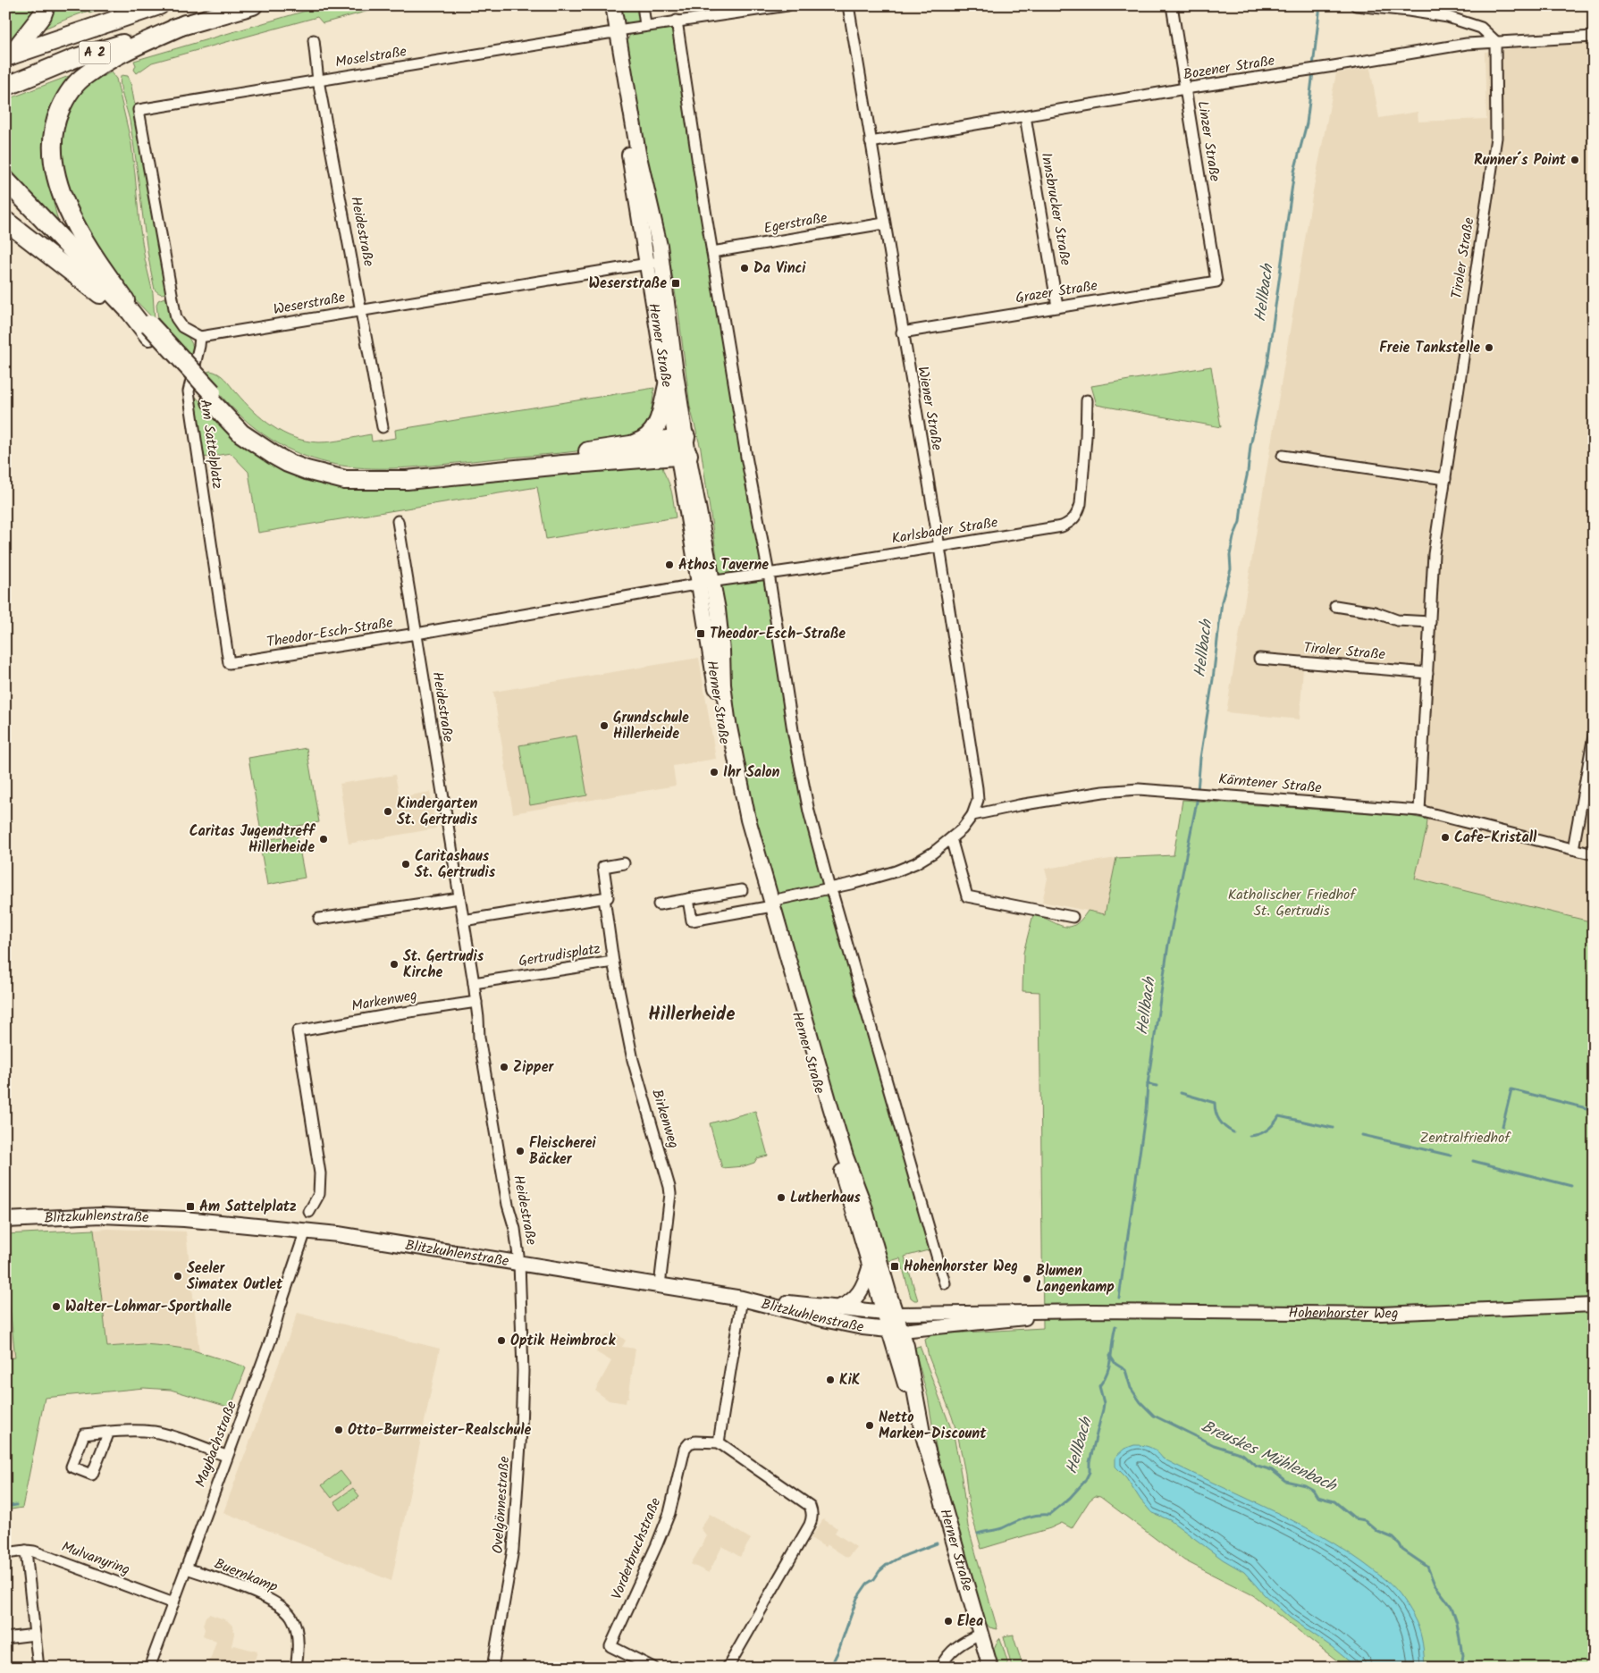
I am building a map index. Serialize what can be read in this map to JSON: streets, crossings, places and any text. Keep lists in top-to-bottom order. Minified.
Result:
{"streets":{"highway":["A 2"],"main road":["Herner Straße","Blitzkuhlenstraße"],"street":["Moselstraße","Bozener Straße","Linzer Straße","Innsbrucker Straße","Egerstraße","Heidestraße","Tiroler Straße","Grazer Straße","Weserstraße","Wiener Straße","Am Sattelplatz","Karlsbader Straße","Theodor-Esch-Straße","Kärntener Straße","Gertrudisplatz","Markenweg","Birkenweg","Hohenhorster Weg","Maybachstraße","Ovelgönnestraße","Vorderbruchstraße","Mulvanyring","Buernkamp"]},"crossings":[["Moselstraße","Heidestraße"],["Moselstraße","Weserstraße"],["Moselstraße","Herner Straße"],["Moselstraße","Am Sattelplatz"],["Bozener Straße","Linzer Straße"],["Bozener Straße","Innsbrucker Straße"],["Bozener Straße","Tiroler Straße"],["Bozener Straße","Wiener Straße"],["Linzer Straße","Grazer Straße"],["Innsbrucker Straße","Grazer Straße"],["Egerstraße","Wiener Straße"],["Heidestraße","Weserstraße"],["Heidestraße","Theodor-Esch-Straße"],["Heidestraße","Gertrudisplatz"],["Heidestraße","Markenweg"],["Heidestraße","Blitzkuhlenstraße"],["Heidestraße","Ovelgönnestraße"],["Tiroler Straße","Kärntener Straße"],["Grazer Straße","Wiener Straße"],["Weserstraße","Herner Straße"],["Weserstraße","Am Sattelplatz"],["Herner Straße","Karlsbader Straße"],["Herner Straße","Theodor-Esch-Straße"],["Herner Straße","Blitzkuhlenstraße"],["Herner Straße","Hohenhorster Weg"],["Wiener Straße","Karlsbader Straße"],["Wiener Straße","Kärntener Straße"],["Am Sattelplatz","Theodor-Esch-Straße"],["Karlsbader Straße","Theodor-Esch-Straße"],["Gertrudisplatz","Birkenweg"],["Birkenweg","Blitzkuhlenstraße"],["Blitzkuhlenstraße","Hohenhorster Weg"],["Blitzkuhlenstraße","Maybachstraße"],["Blitzkuhlenstraße","Ovelgönnestraße"],["Maybachstraße","Mulvanyring"],["Maybachstraße","Buernkamp"]],"districts":["Hillerheide"],"water":["Hellbach","Breuskes Mühlenbach"],"parks":["Katholischer Friedhof St. Gertrudis","Zentralfriedhof"],"places":{"other":["Runner´s Point","Da Vinci","Freie Tankstelle","Athos Taverne","Grundschule Hillerheide","Ihr Salon","Kindergarten St. Gertrudis","Cafe-Kristall","Caritas Jugendtreff Hillerheide","Caritashaus St. Gertrudis","St. Gertrudis Kirche","Zipper","Fleischerei Bäcker","Lutherhaus","Seeler Simatex Outlet","Blumen Langenkamp","Walter-Lohmar-Sporthalle","Optik Heimbrock","KiK","Netto Marken-Discount","Otto-Burrmeister-Realschule","Elea"],"transit":["Weserstraße","Theodor-Esch-Straße","Am Sattelplatz","Hohenhorster Weg"]}}
